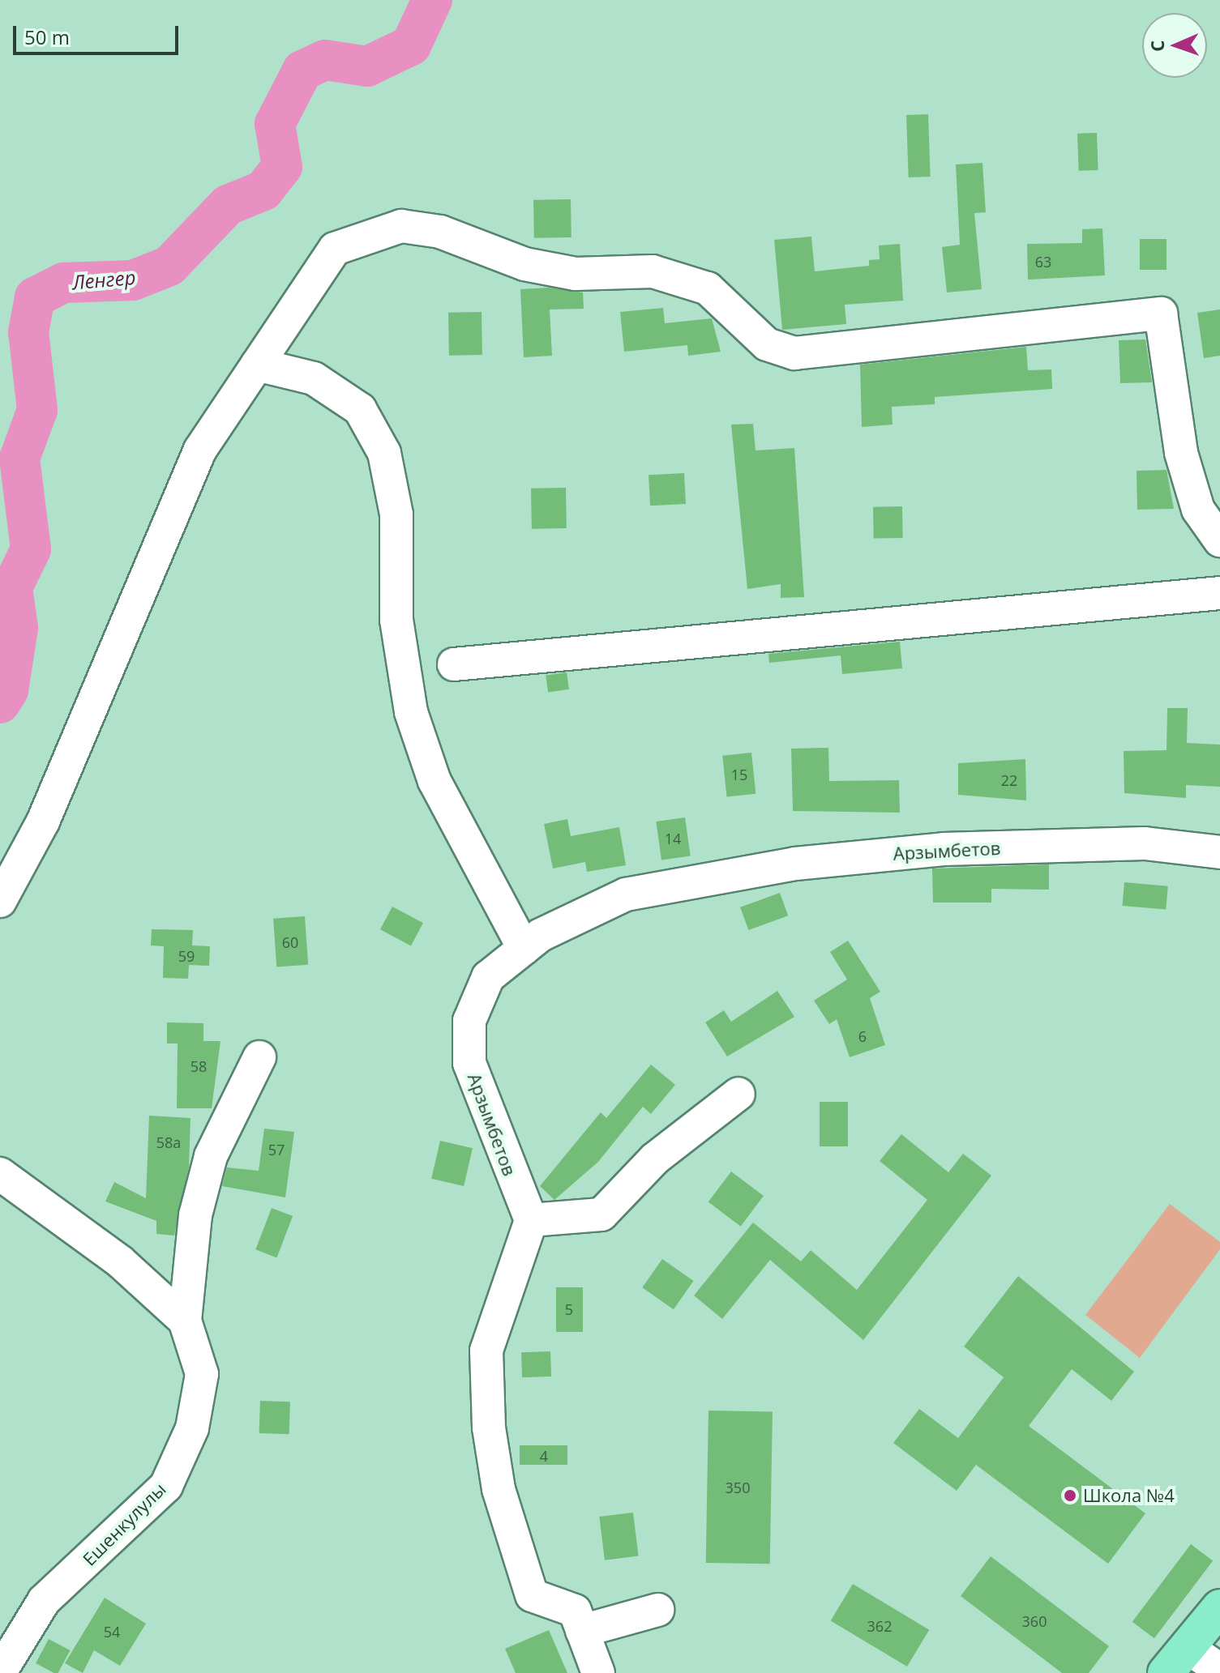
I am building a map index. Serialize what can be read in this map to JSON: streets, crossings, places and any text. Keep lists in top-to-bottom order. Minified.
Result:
{"streets":{"street":["Арзымбетов","Ешенкулулы"]},"water":["Ленгер"],"places":["Школа №4"],"house_numbers":["63","15","22","14","60","59","6","58","58а","57","5","4","350","360","362","54"],"scale_bar":"50 m","north":"left"}
